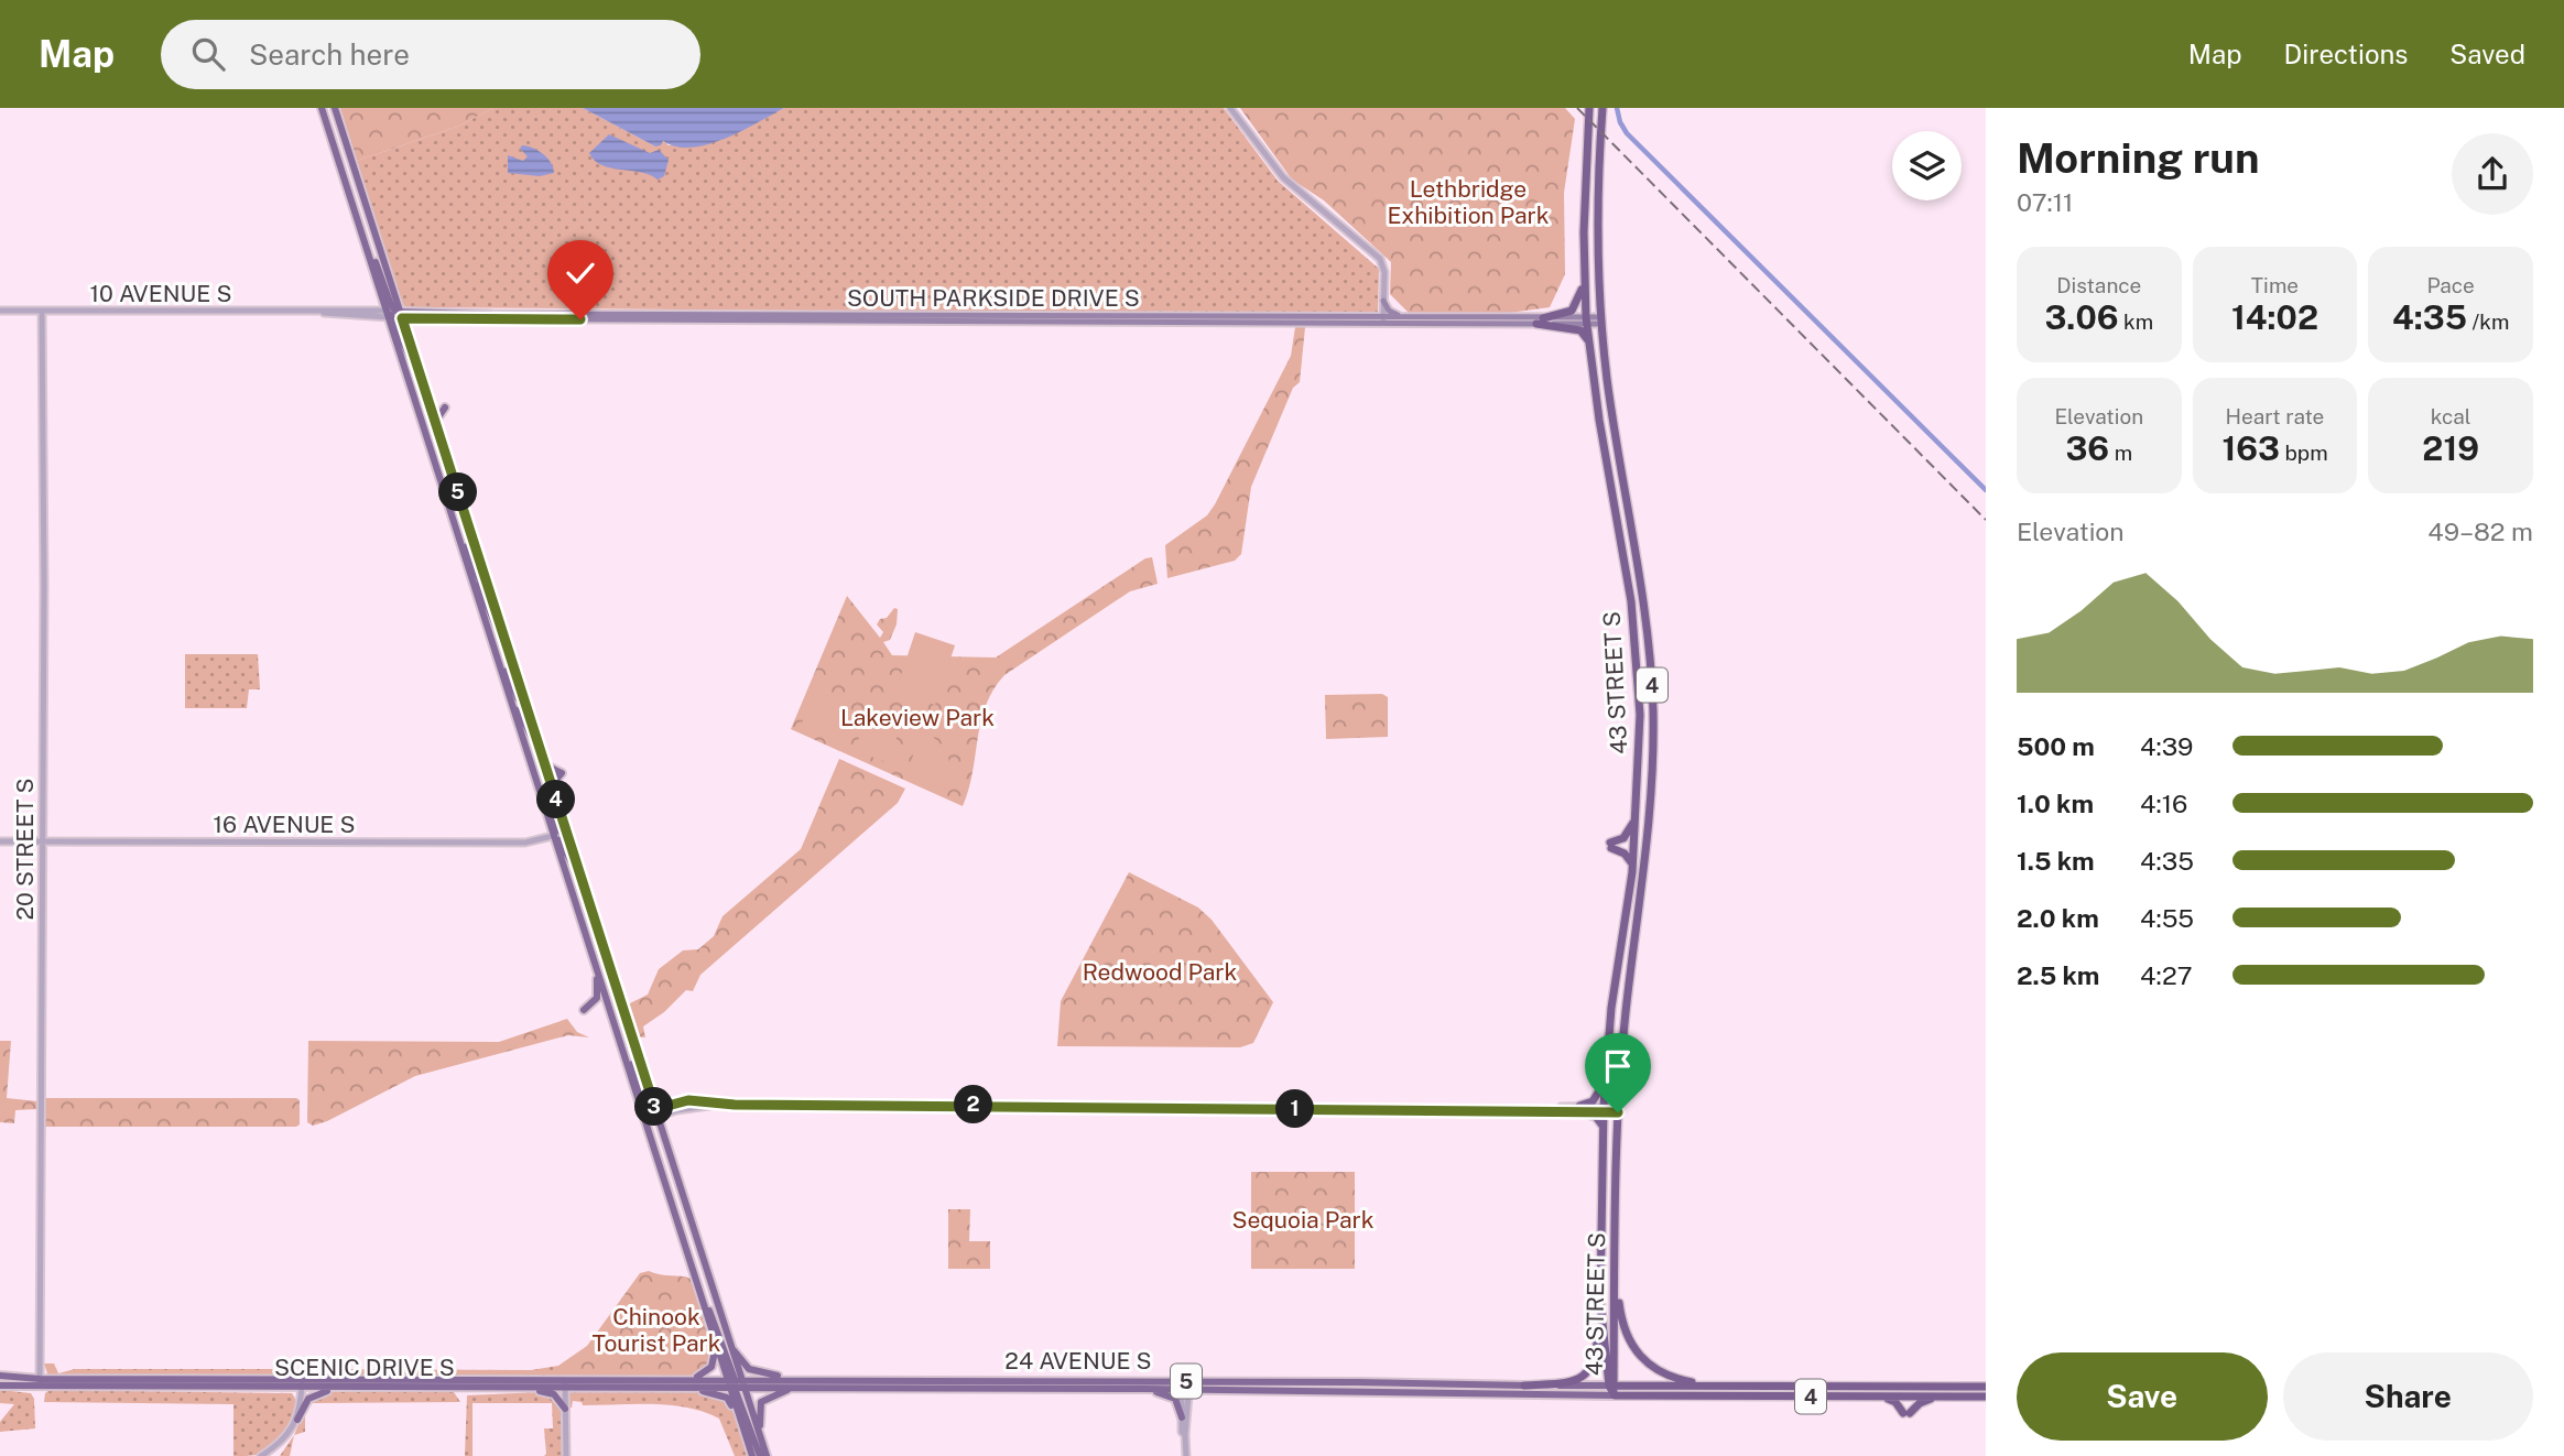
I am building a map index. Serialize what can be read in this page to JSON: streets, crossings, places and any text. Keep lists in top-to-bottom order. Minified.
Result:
{"streets":{"highway":["43 STREET S","4"],"main road":["SOUTH PARKSIDE DRIVE S","24 AVENUE S","SCENIC DRIVE S","5"],"street":["10 AVENUE S","16 AVENUE S","20 STREET S"]},"crossings":[["10 AVENUE S","SOUTH PARKSIDE DRIVE S"],["10 AVENUE S","20 STREET S"],["SOUTH PARKSIDE DRIVE S","43 STREET S"],["43 STREET S","4"],["43 STREET S","24 AVENUE S"],["4","24 AVENUE S"],["16 AVENUE S","20 STREET S"],["20 STREET S","SCENIC DRIVE S"],["24 AVENUE S","SCENIC DRIVE S"]],"parks":["Lethbridge Exhibition Park","Lakeview Park","Redwood Park","Sequoia Park","Chinook Tourist Park"],"page":{"header":"Map","search":"Search here","nav":["Map","Directions","Saved"],"heading":["Morning run","07:11"],"stats":[["Distance","3.06 km"],["Time","14:02"],["Pace","4:35 /km"],["Elevation","36 m"],["Heart rate","163 bpm"],["kcal","219"]],"pins":["5","4","2","3","1"],"chart":["Elevation","49–82 m"],"list":[{"name":"500 m","note":"4:39"},{"name":"1.0 km","note":"4:16"},{"name":"1.5 km","note":"4:35"},{"name":"2.0 km","note":"4:55"},{"name":"2.5 km","note":"4:27"}],"buttons":["Save","Share"]}}
